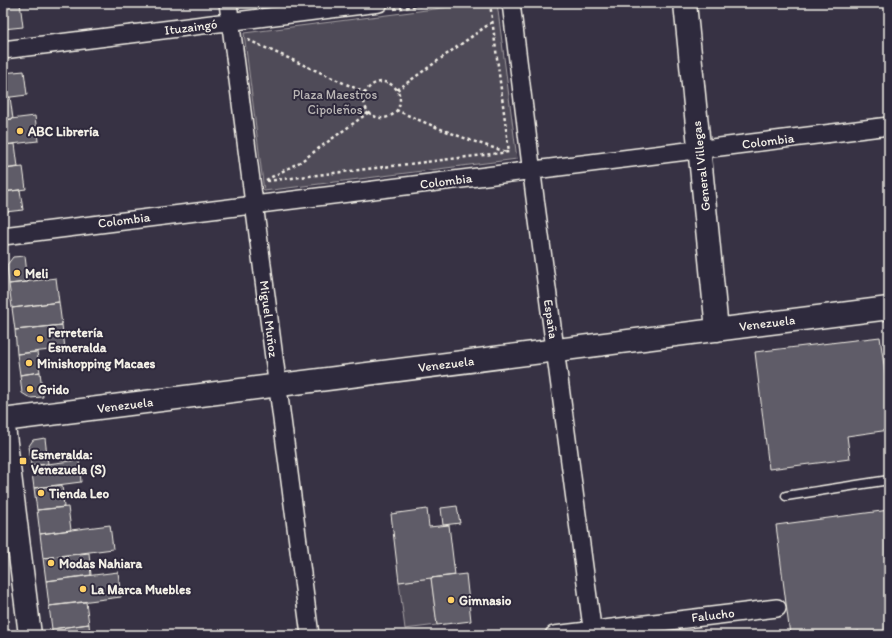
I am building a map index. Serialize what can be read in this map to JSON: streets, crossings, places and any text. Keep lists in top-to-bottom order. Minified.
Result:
{"streets":{"main road":["General Villegas","Venezuela"],"street":["Ituzaingó","Colombia","Miguel Muñoz","España","Falucho"]},"crossings":[["Ituzaingó","Miguel Muñoz"],["Colombia","General Villegas"],["Colombia","Miguel Muñoz"],["Colombia","España"],["General Villegas","Venezuela"],["Miguel Muñoz","Venezuela"],["España","Venezuela"],["España","Falucho"]],"parks":["Plaza Maestros Cipoleños"],"places":{"other":["ABC Librería","Meli","Ferretería Esmeralda","Minishopping Macaes","Grido","Tienda Leo","Modas Nahiara","La Marca Muebles","Gimnasio"],"transit":["Esmeralda: Venezuela (S)"]}}
